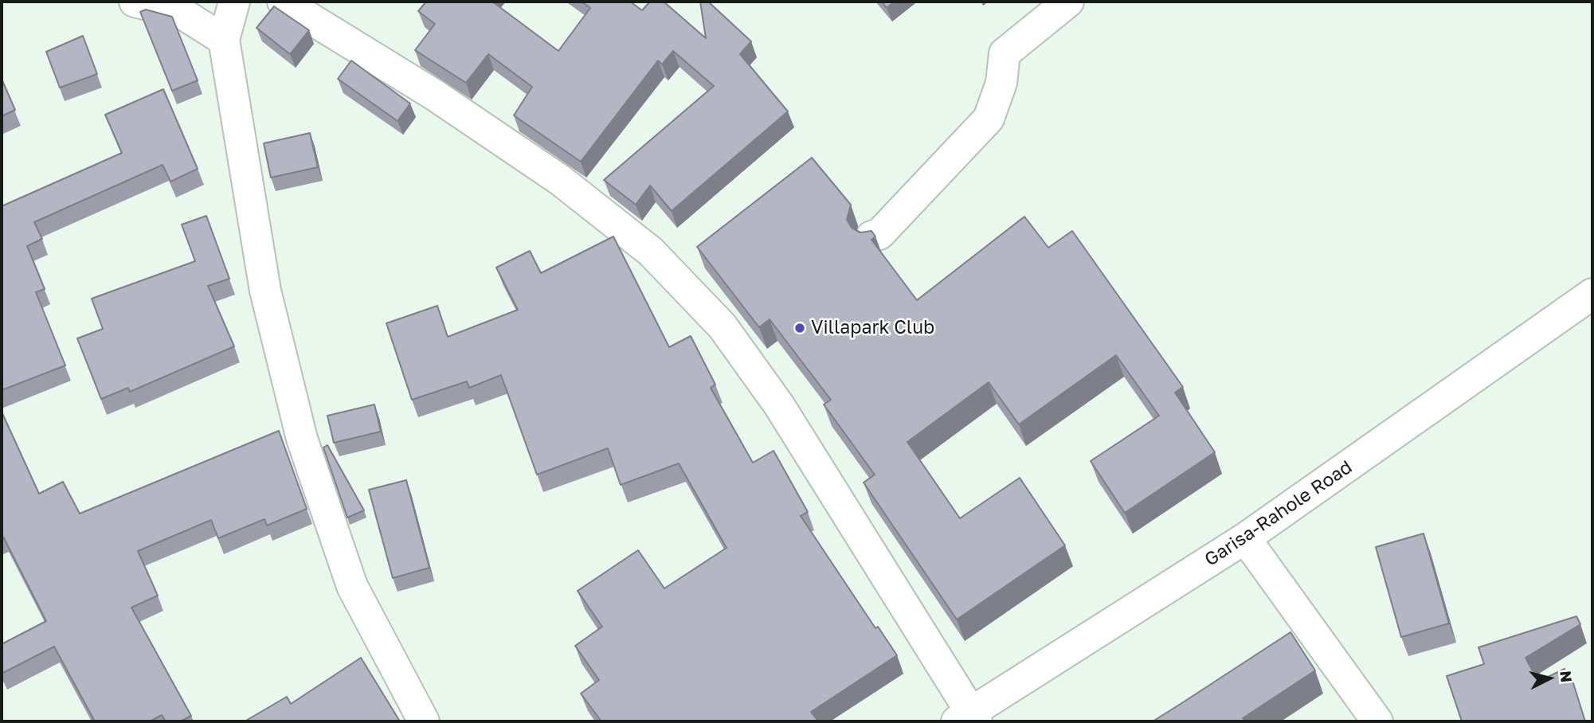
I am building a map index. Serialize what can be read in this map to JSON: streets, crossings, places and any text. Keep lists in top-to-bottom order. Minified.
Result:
{"streets":{"street":["Garisa-Rahole Road"]},"places":["Villapark Club"],"north":"right"}
